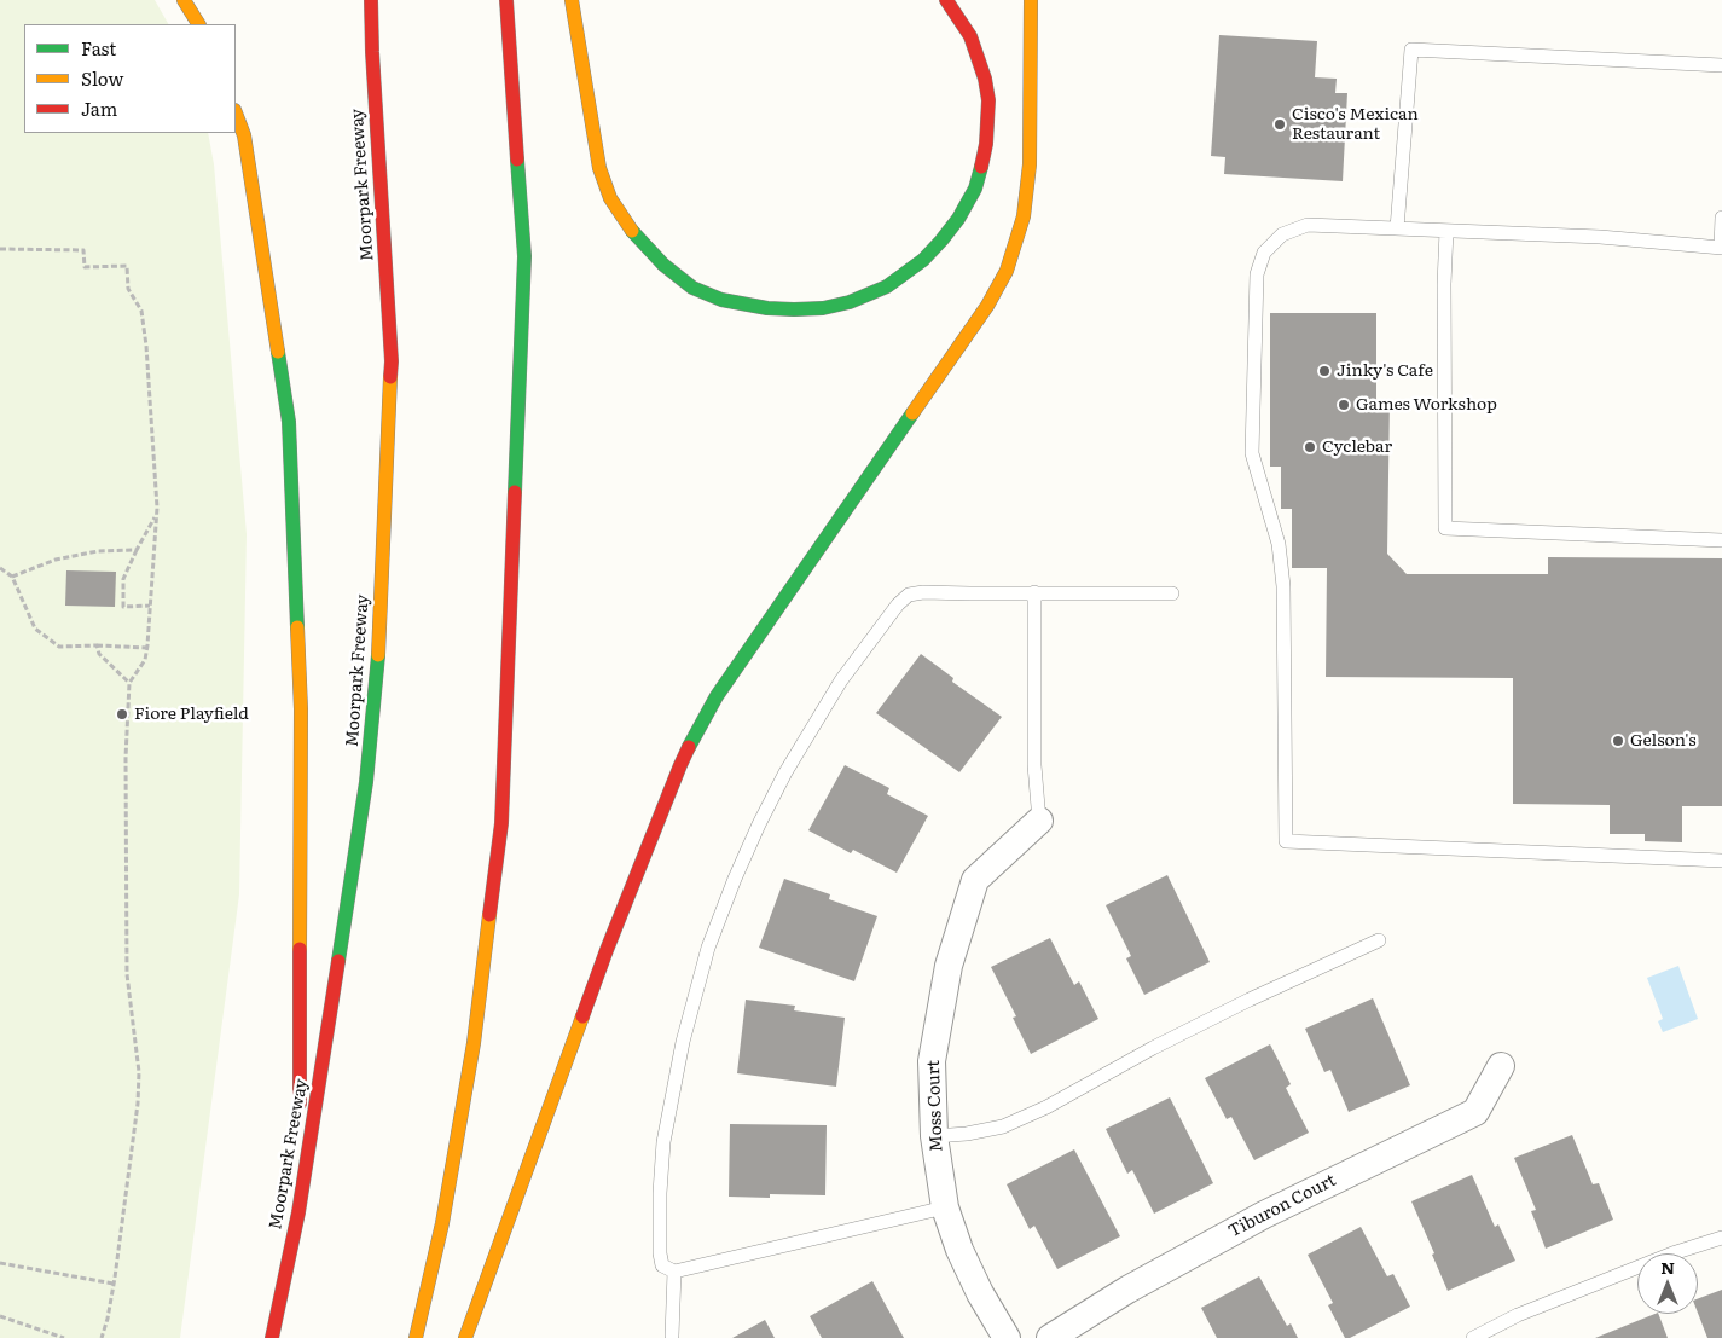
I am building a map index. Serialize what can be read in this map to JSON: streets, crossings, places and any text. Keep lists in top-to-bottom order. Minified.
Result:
{"streets":{"highway":["Moorpark Freeway"],"street":["Moss Court","Tiburon Court"]},"places":["Cisco's Mexican Restaurant","Jinky's Cafe","Games Workshop","Cyclebar","Fiore Playfield","Gelson's"],"legend":["Fast","Slow","Jam"],"north":"top"}
